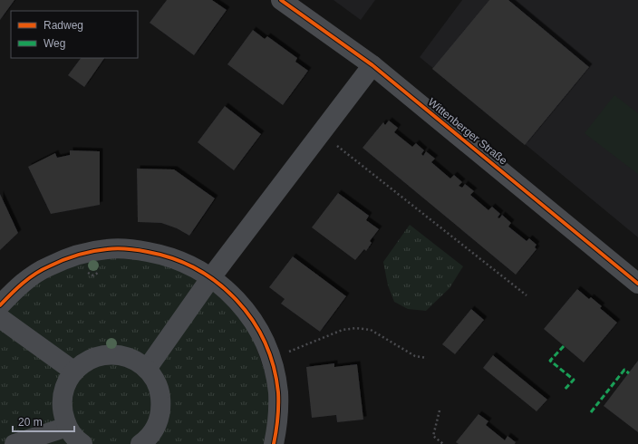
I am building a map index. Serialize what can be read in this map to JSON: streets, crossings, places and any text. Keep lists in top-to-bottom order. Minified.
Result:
{"streets":{"street":["Wittenberger Straße"]},"legend":["Radweg","Weg"],"scale_bar":"20 m"}
